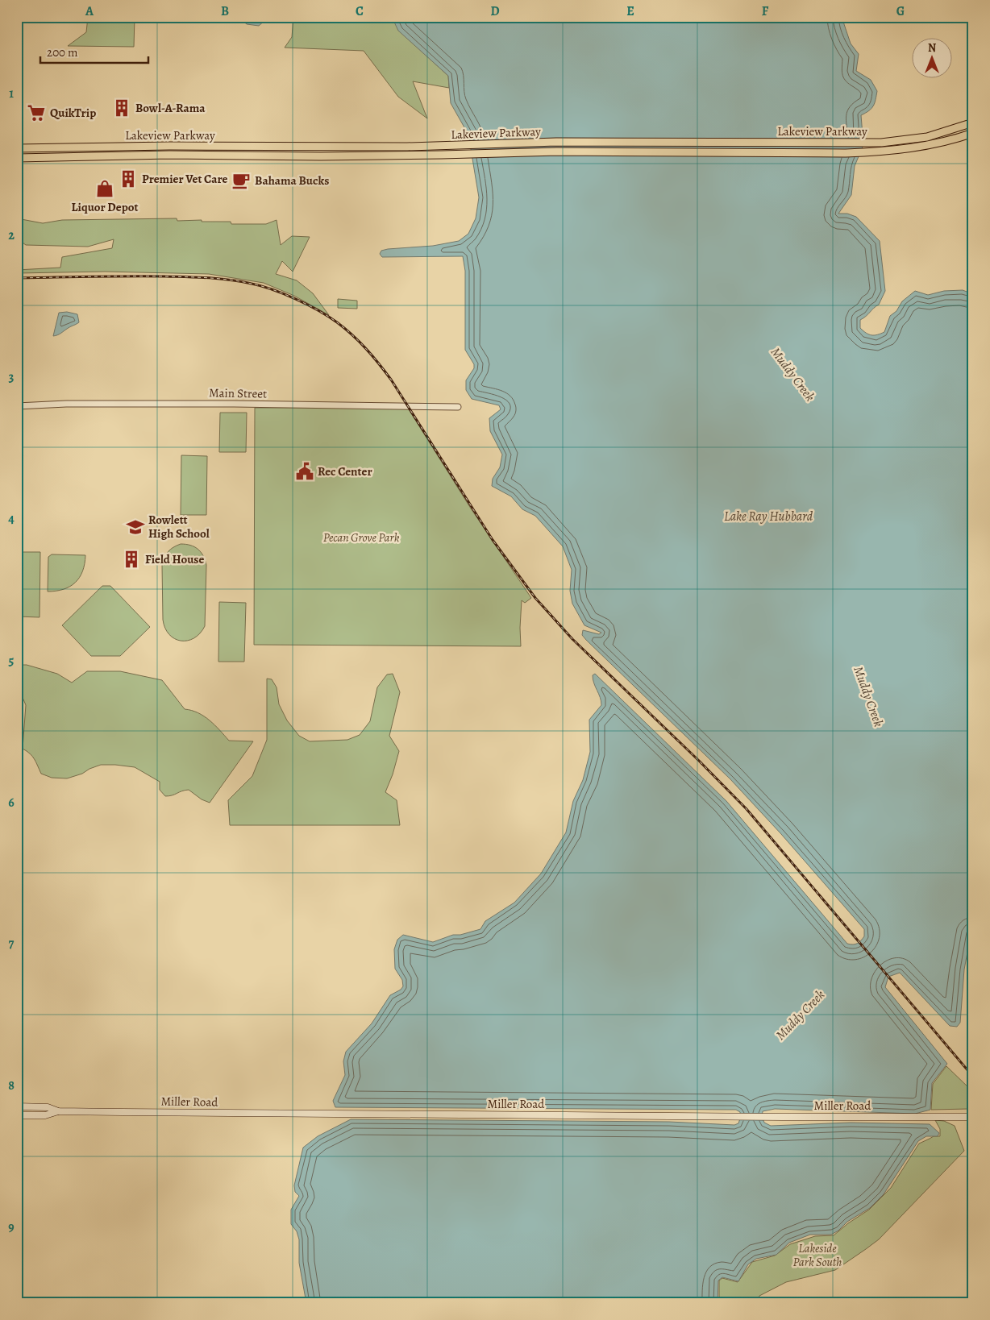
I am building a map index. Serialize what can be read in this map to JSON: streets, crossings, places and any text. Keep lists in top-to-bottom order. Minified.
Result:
{"streets":{"main road":["Lakeview Parkway","Miller Road"],"street":["Main Street"]},"water":["Muddy Creek","Lake Ray Hubbard"],"parks":["Pecan Grove Park","Lakeside Park South"],"places":{"building":["Bowl-A-Rama","Premier Vet Care","Field House"],"supermarket":["QuikTrip"],"cafe":["Bahama Bucks"],"shop":["Liquor Depot"],"public building":["Rec Center"],"school or university":["Rowlett High School"]},"scale_bar":"200 m","north":"top","grid":{"columns":["A","B","C","D","E","F","G"],"rows":["1","2","3","4","5","6","7","8","9"]}}
